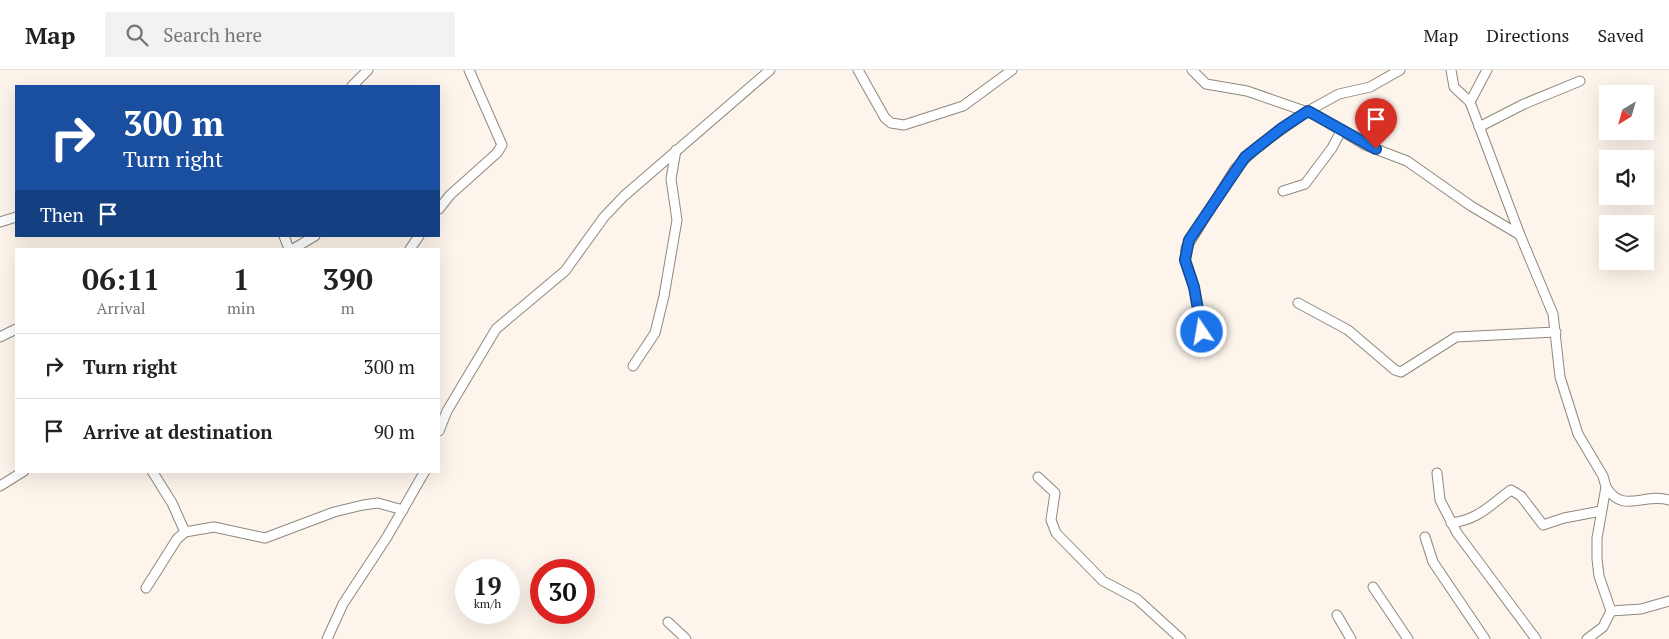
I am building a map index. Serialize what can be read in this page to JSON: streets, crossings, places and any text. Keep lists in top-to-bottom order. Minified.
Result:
{"north":"bottom left","page":{"header":"Map","search":"Search here","nav":["Map","Directions","Saved"],"turn":["300 m","Turn right"],"then":"Then","eta":["06:11","Arrival","1","min","390","m"],"list":[{"name":"Turn right","value":"300 m"},{"name":"Arrive at destination","value":"90 m"}],"speed":"19 km/h","limit":"30"}}
